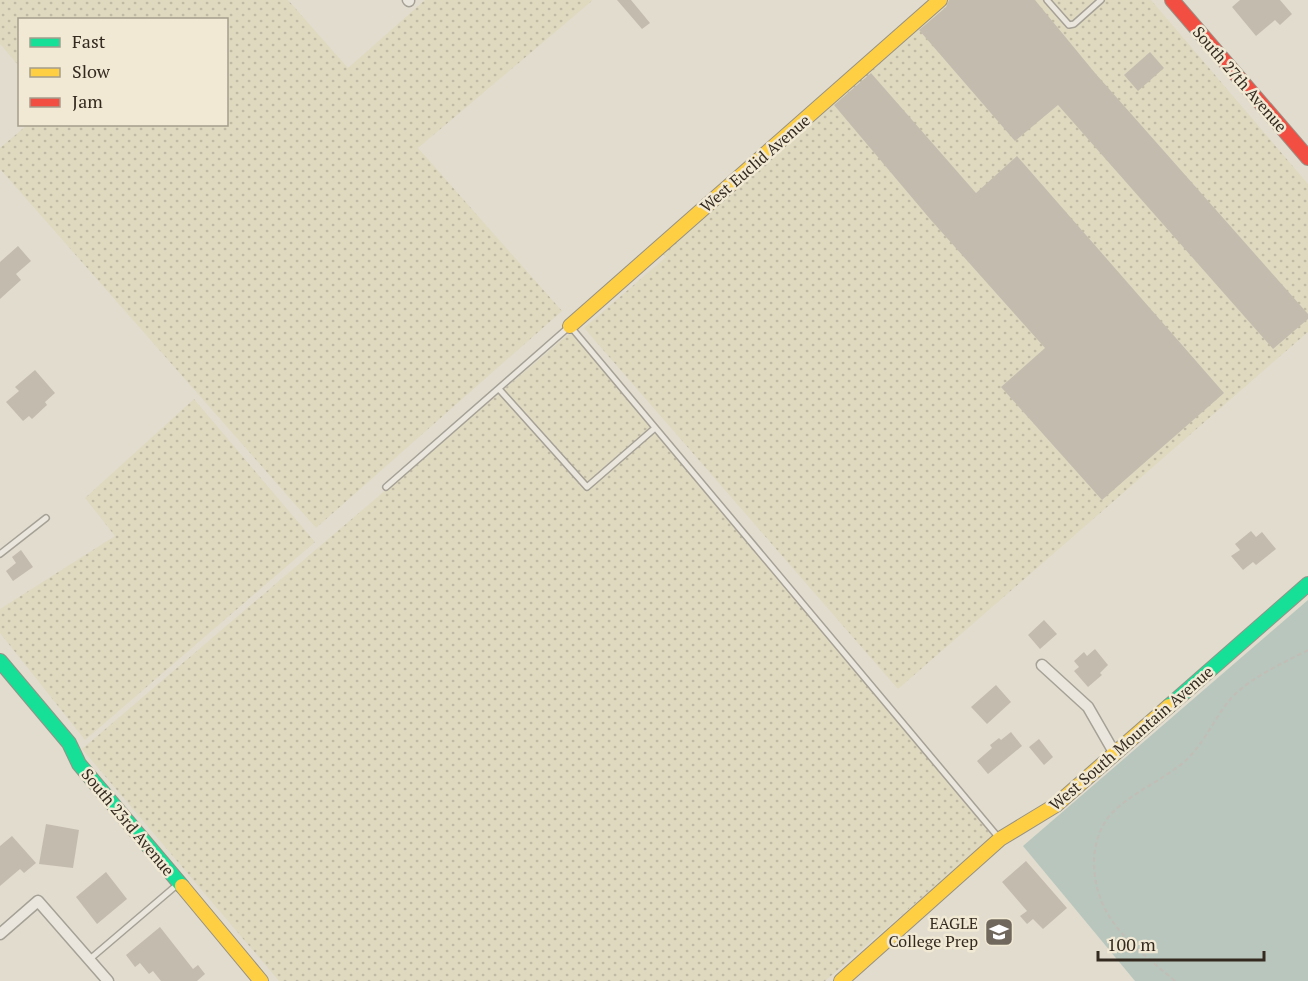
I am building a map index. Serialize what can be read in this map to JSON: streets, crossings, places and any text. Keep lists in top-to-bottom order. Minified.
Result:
{"streets":{"street":["South 27th Avenue","West Euclid Avenue","West South Mountain Avenue","South 23rd Avenue"]},"places":{"school or university":["EAGLE College Prep"]},"legend":["Fast","Slow","Jam"],"scale_bar":"100 m"}
